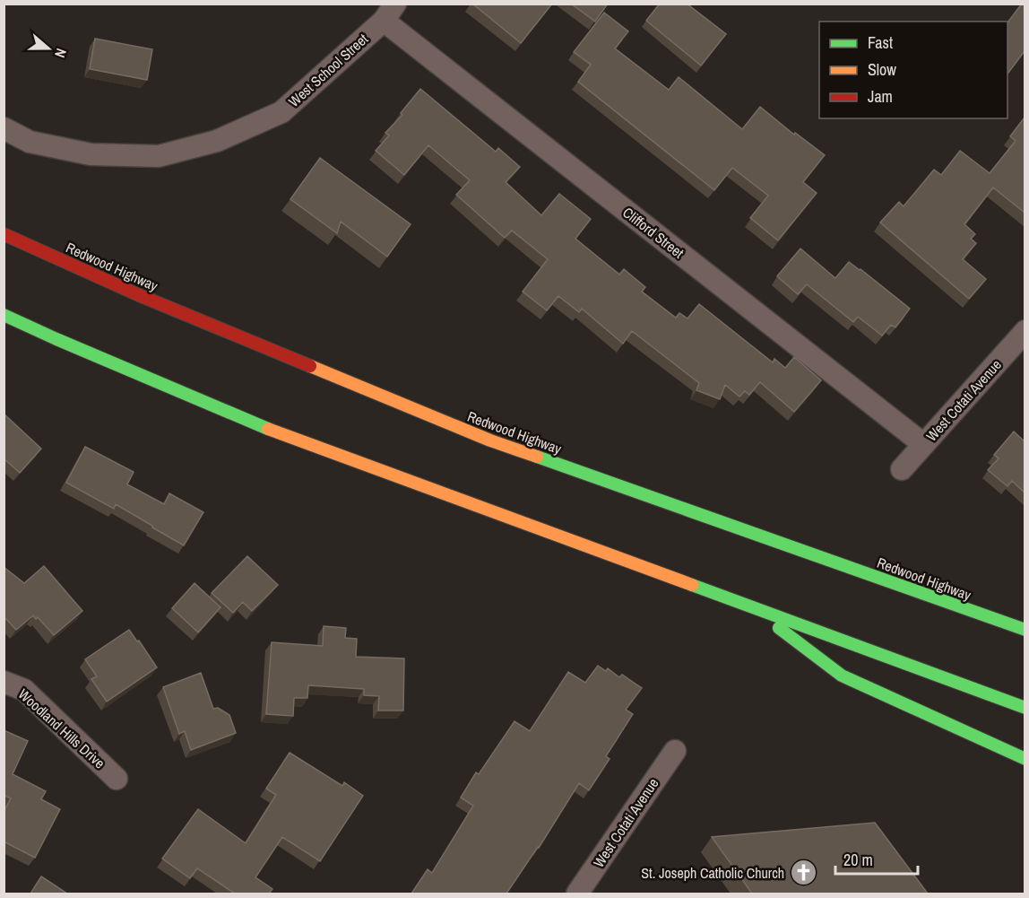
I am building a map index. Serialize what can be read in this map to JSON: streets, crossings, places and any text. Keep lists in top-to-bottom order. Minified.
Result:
{"streets":{"highway":["Redwood Highway"],"street":["West School Street","Clifford Street","West Cotati Avenue","Woodland Hills Drive"]},"crossings":[["West School Street","Clifford Street"],["Clifford Street","West Cotati Avenue"]],"places":{"church":["St. Joseph Catholic Church"]},"legend":["Fast","Slow","Jam"],"scale_bar":"20 m","north":"right"}
